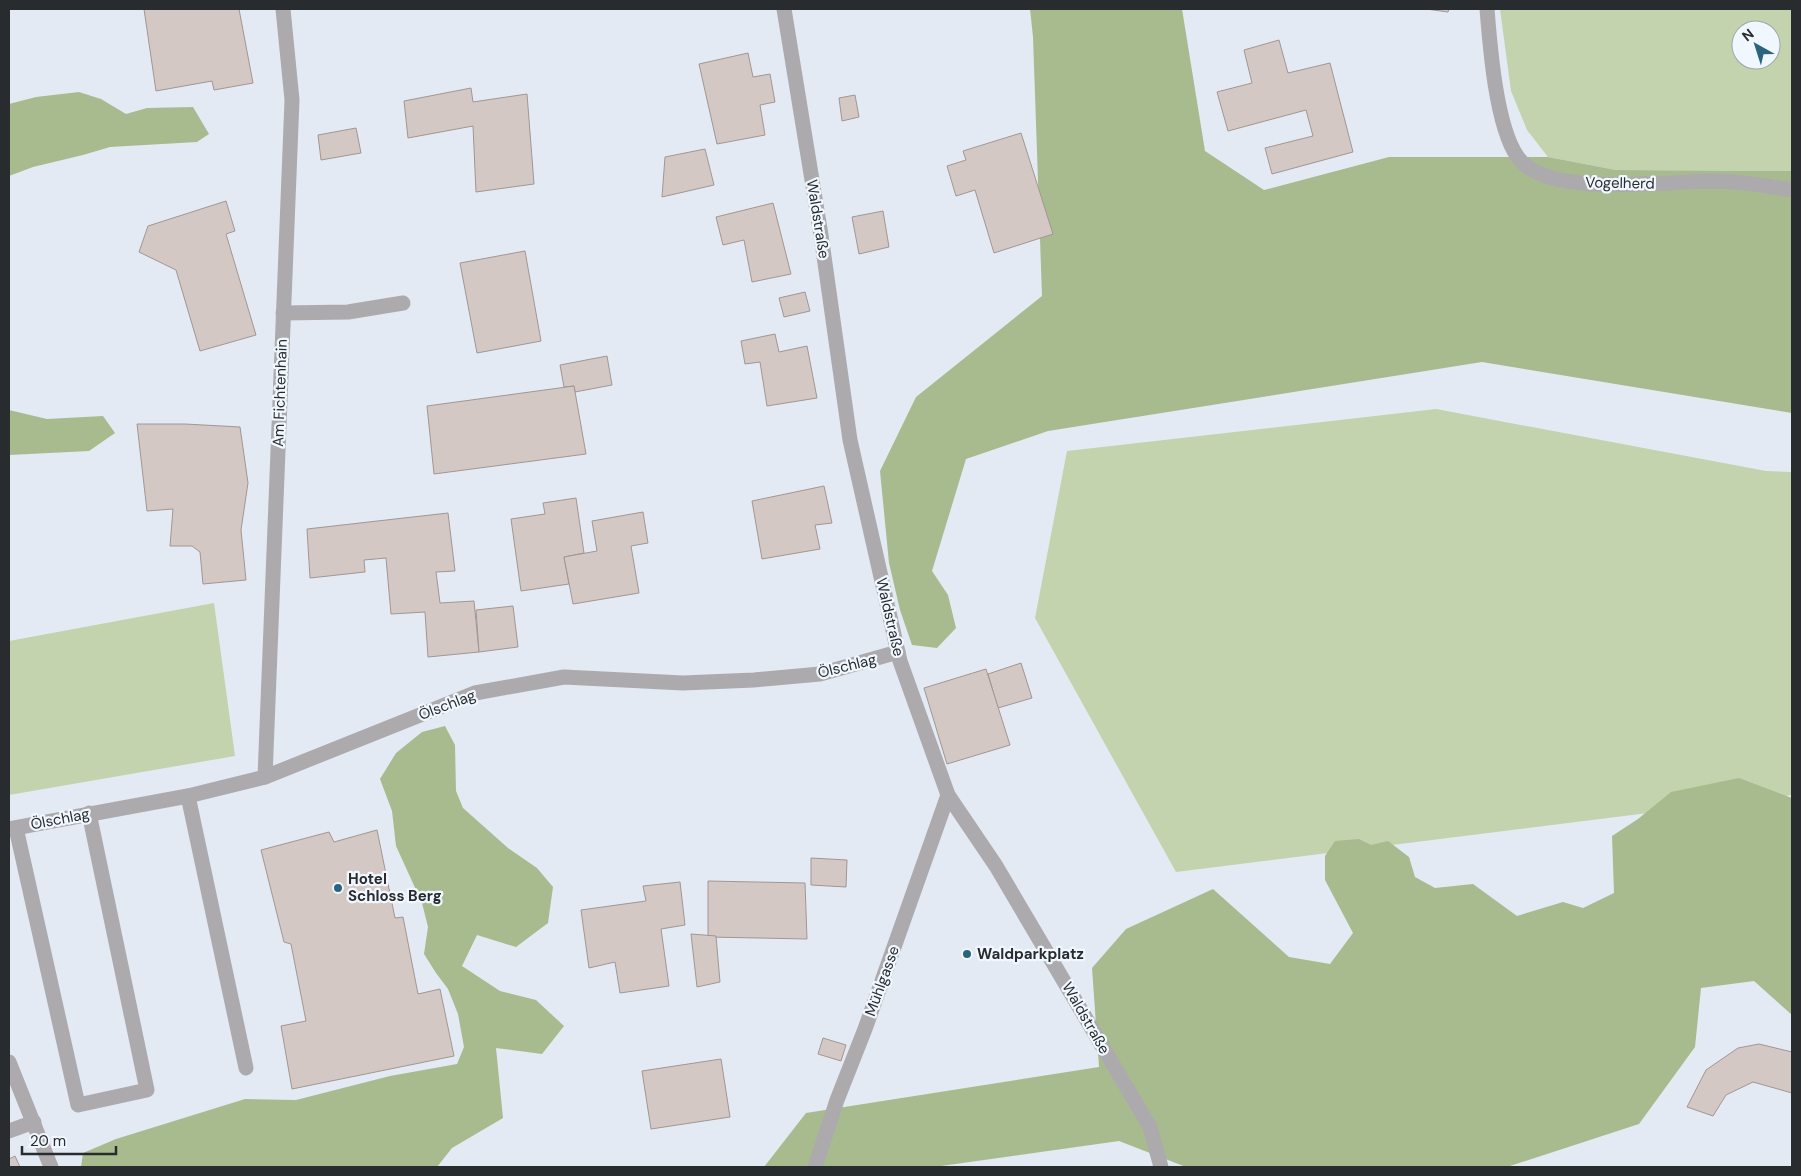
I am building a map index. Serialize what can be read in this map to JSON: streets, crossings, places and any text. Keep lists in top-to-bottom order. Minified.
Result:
{"streets":{"street":["Vogelherd","Waldstraße","Am Fichtenhain","Ölschlag","Mühlgasse"]},"crossings":[["Waldstraße","Ölschlag"],["Waldstraße","Mühlgasse"],["Am Fichtenhain","Ölschlag"]],"places":["Hotel Schloss Berg","Waldparkplatz"],"scale_bar":"20 m","north":"top left"}
